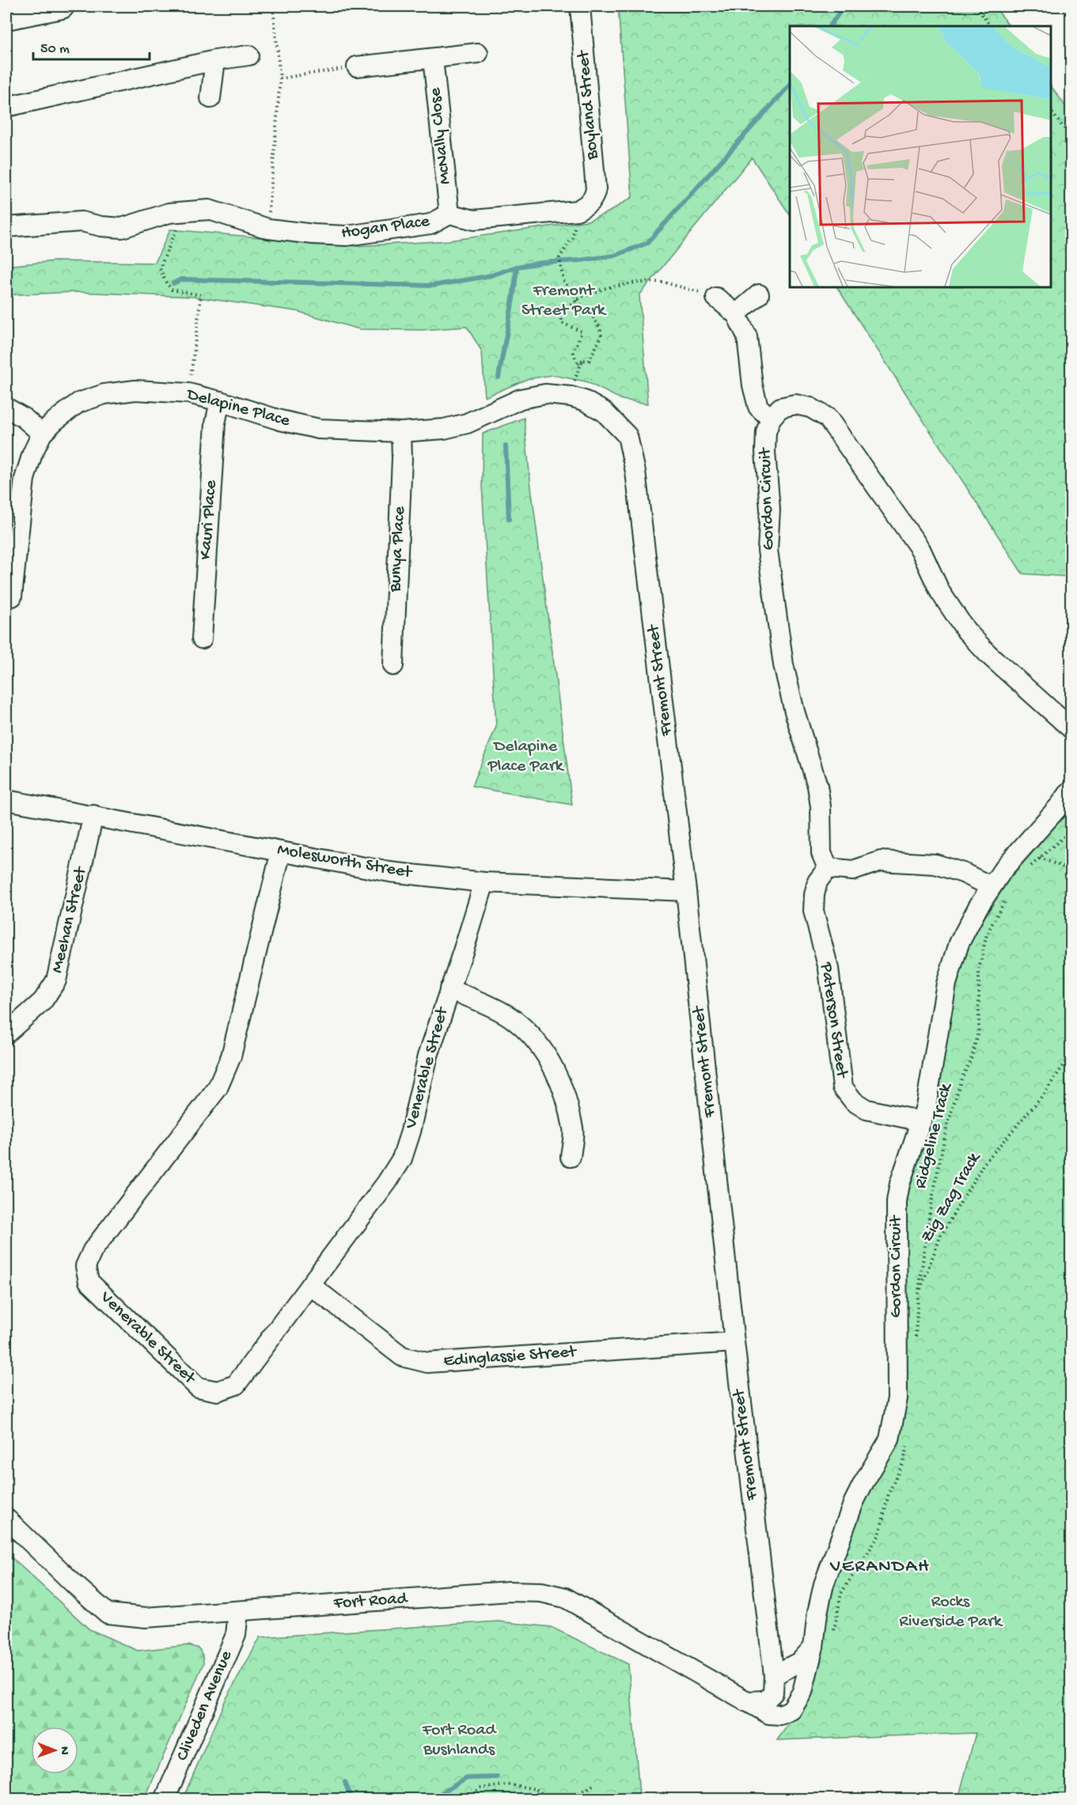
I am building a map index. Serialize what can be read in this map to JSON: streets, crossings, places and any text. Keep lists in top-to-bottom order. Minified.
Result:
{"streets":{"street":["Boyland Street","McNally Close","Hogan Place","Delapine Place","Gordon Circuit","Kauri Place","Bunya Place","Fremont Street","Molesworth Street","Meehan Street","Paterson Street","Venerable Street","Edinglassie Street","Fort Road","Cliveden Avenue"],"path":["Ridgeline Track","Zig Zag Track"]},"crossings":[["Boyland Street","Hogan Place"],["McNally Close","Hogan Place"],["Delapine Place","Kauri Place"],["Delapine Place","Bunya Place"],["Delapine Place","Fremont Street"],["Gordon Circuit","Fremont Street"],["Gordon Circuit","Paterson Street"],["Gordon Circuit","Ridgeline Track"],["Gordon Circuit","Fort Road"],["Fremont Street","Molesworth Street"],["Fremont Street","Edinglassie Street"],["Fremont Street","Fort Road"],["Molesworth Street","Meehan Street"],["Molesworth Street","Venerable Street"],["Venerable Street","Edinglassie Street"],["Ridgeline Track","Zig Zag Track"],["Fort Road","Cliveden Avenue"]],"districts":["VERANDAH"],"parks":["Fremont Street Park","Delapine Place Park","Rocks Riverside Park","Fort Road Bushlands"],"scale_bar":"50 m","north":"right"}
